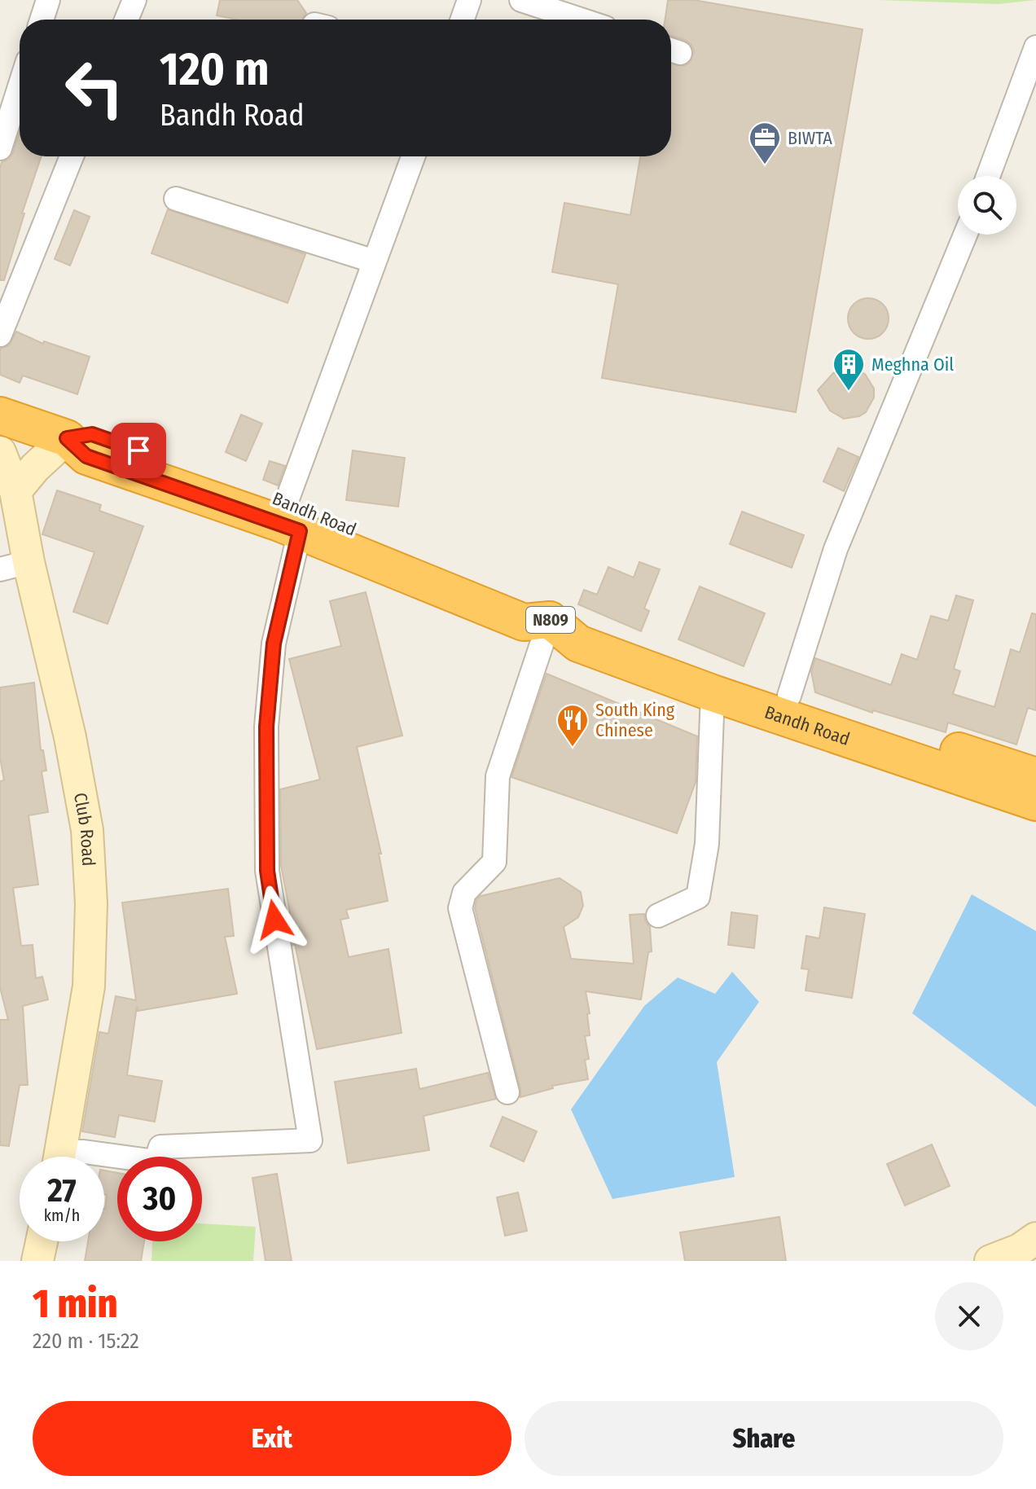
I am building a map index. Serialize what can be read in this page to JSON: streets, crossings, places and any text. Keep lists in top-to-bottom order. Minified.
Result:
{"streets":{"highway":["Bandh Road","N809"],"street":["Club Road"]},"places":{"office":["BIWTA"],"building":["Meghna Oil"],"restaurant":["South King Chinese"]},"page":{"turn":["120 m","Bandh Road"],"speed":"27 km/h","limit":"30","heading":["1 min","220 m · 15:22"],"buttons":["Exit","Share"]}}
